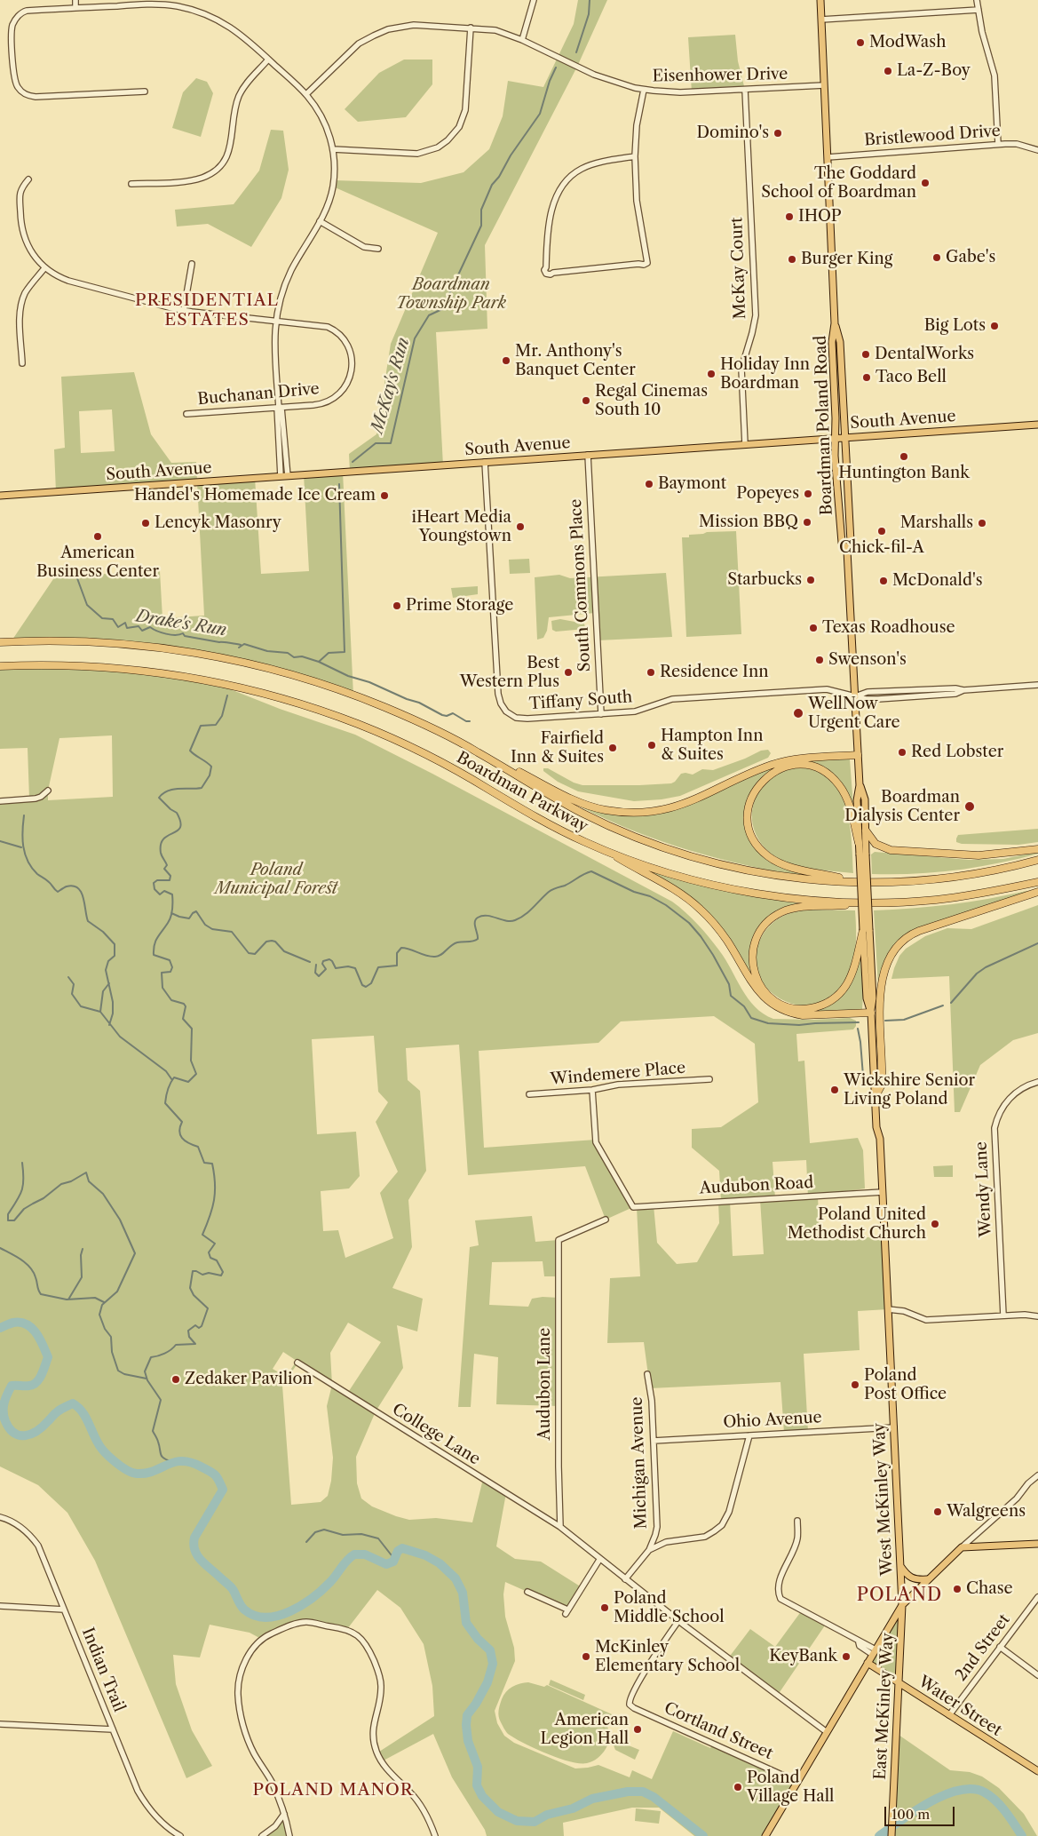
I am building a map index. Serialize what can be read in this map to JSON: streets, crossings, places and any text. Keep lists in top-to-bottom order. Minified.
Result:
{"streets":{"highway":["Boardman Parkway"],"main road":["South Avenue","Boardman Poland Road","West McKinley Way","East McKinley Way","Water Street"],"street":["Eisenhower Drive","Bristlewood Drive","McKay Court","Buchanan Drive","South Commons Place","Tiffany South","Windemere Place","Audubon Road","Wendy Lane","Audubon Lane","Ohio Avenue","College Lane","Michigan Avenue","2nd Street","Indian Trail","Cortland Street"]},"crossings":[["Eisenhower Drive","McKay Court"],["Eisenhower Drive","Boardman Poland Road"],["Bristlewood Drive","Boardman Poland Road"],["McKay Court","South Avenue"],["South Avenue","Boardman Poland Road"],["South Avenue","South Commons Place"],["South Avenue","Tiffany South"],["Boardman Poland Road","Tiffany South"],["Boardman Poland Road","Audubon Road"],["Boardman Poland Road","West McKinley Way"],["South Commons Place","Tiffany South"],["Windemere Place","Audubon Road"],["Audubon Lane","College Lane"],["Ohio Avenue","Michigan Avenue"],["Ohio Avenue","West McKinley Way"],["College Lane","Cortland Street"],["West McKinley Way","East McKinley Way"],["2nd Street","Water Street"],["East McKinley Way","Water Street"]],"districts":["PRESIDENTIAL ESTATES","POLAND","POLAND MANOR"],"water":["McKay's Run","Drake's Run"],"parks":["Boardman Township Park","Poland Municipal Forest"],"places":["ModWash","La-Z-Boy","Domino's","The Goddard School of Boardman","IHOP","Gabe's","Burger King","Big Lots","DentalWorks","Mr. Anthony's Banquet Center","Holiday Inn Boardman","Taco Bell","Regal Cinemas South 10","Huntington Bank","Baymont","Popeyes","Handel's Homemade Ice Cream","Mission BBQ","Lencyk Masonry","Marshalls","iHeart Media Youngstown","Chick-fil-A","American Business Center","Starbucks","McDonald's","Prime Storage","Texas Roadhouse","Swenson's","Best Western Plus","Residence Inn","WellNow Urgent Care","Hampton Inn & Suites","Fairfield Inn & Suites","Red Lobster","Boardman Dialysis Center","Wickshire Senior Living Poland","Poland United Methodist Church","Zedaker Pavilion","Poland Post Office","Walgreens","Chase","Poland Middle School","McKinley Elementary School","KeyBank","American Legion Hall","Poland Village Hall"],"scale_bar":"100 m"}
